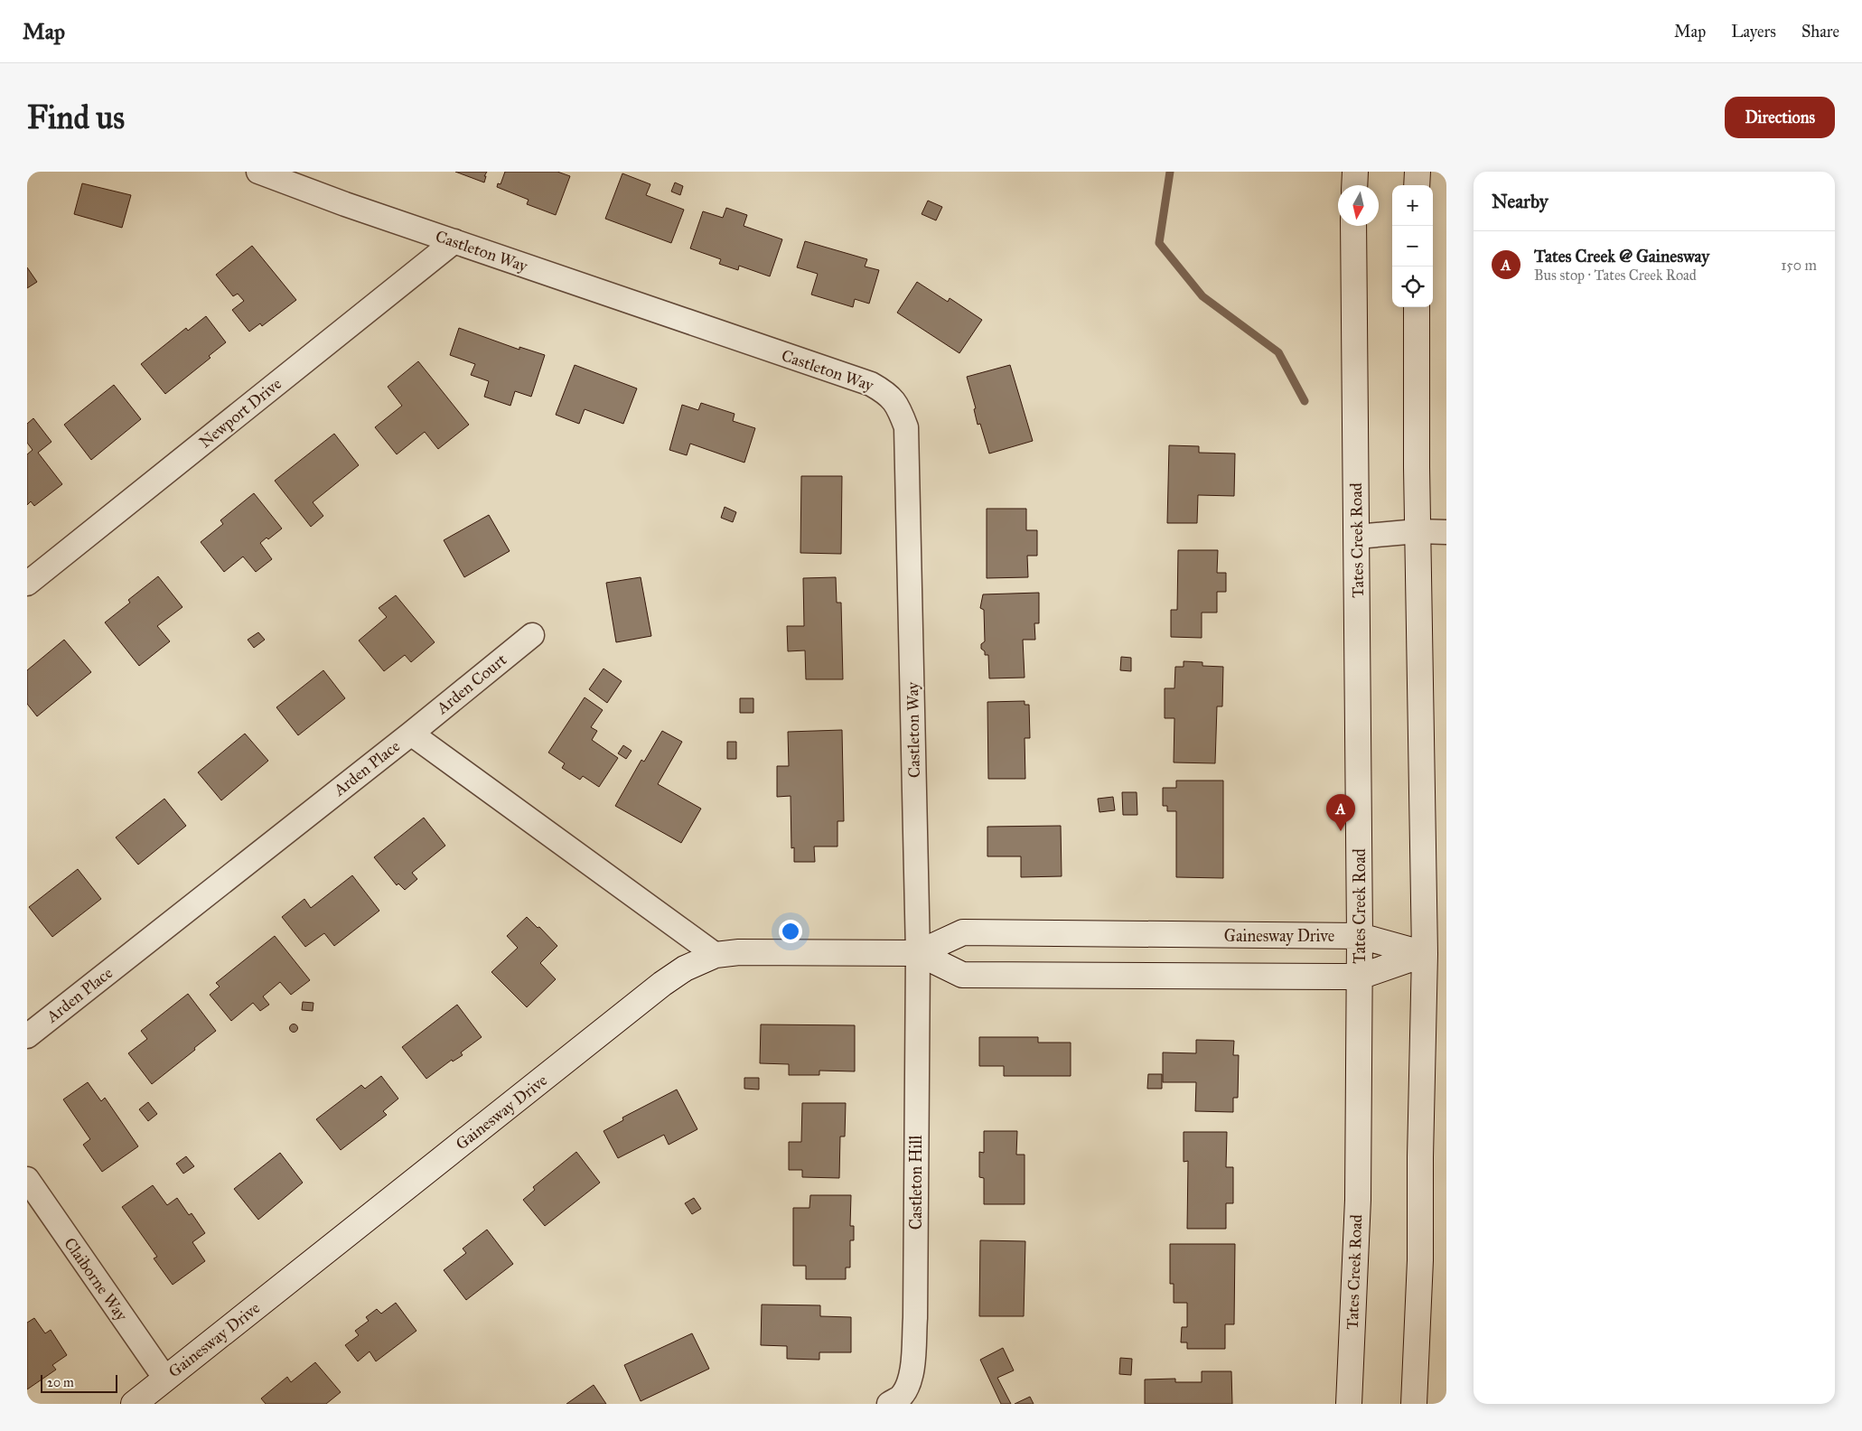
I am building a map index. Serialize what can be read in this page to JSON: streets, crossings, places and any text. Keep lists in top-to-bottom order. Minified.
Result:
{"streets":{"main road":["Tates Creek Road","Gainesway Drive"],"street":["Castleton Way","Newport Drive","Arden Court","Arden Place","Castleton Hill","Claiborne Way"]},"crossings":[["Castleton Way","Newport Drive"],["Castleton Way","Gainesway Drive"],["Castleton Way","Castleton Hill"],["Tates Creek Road","Gainesway Drive"],["Arden Court","Arden Place"],["Arden Place","Gainesway Drive"],["Gainesway Drive","Castleton Hill"],["Gainesway Drive","Claiborne Way"]],"scale_bar":"20 m","north":"bottom","page":{"header":"Map","nav":["Map","Layers","Share"],"buttons":"Directions","title":"Find us","heading":"Nearby","map_buttons":["+","−"],"list":[{"mark":"A","name":"Tates Creek @ Gainesway","note":"Bus stop · Tates Creek Road","value":"150 m"}],"pins":"A","scale":"20 m"}}
